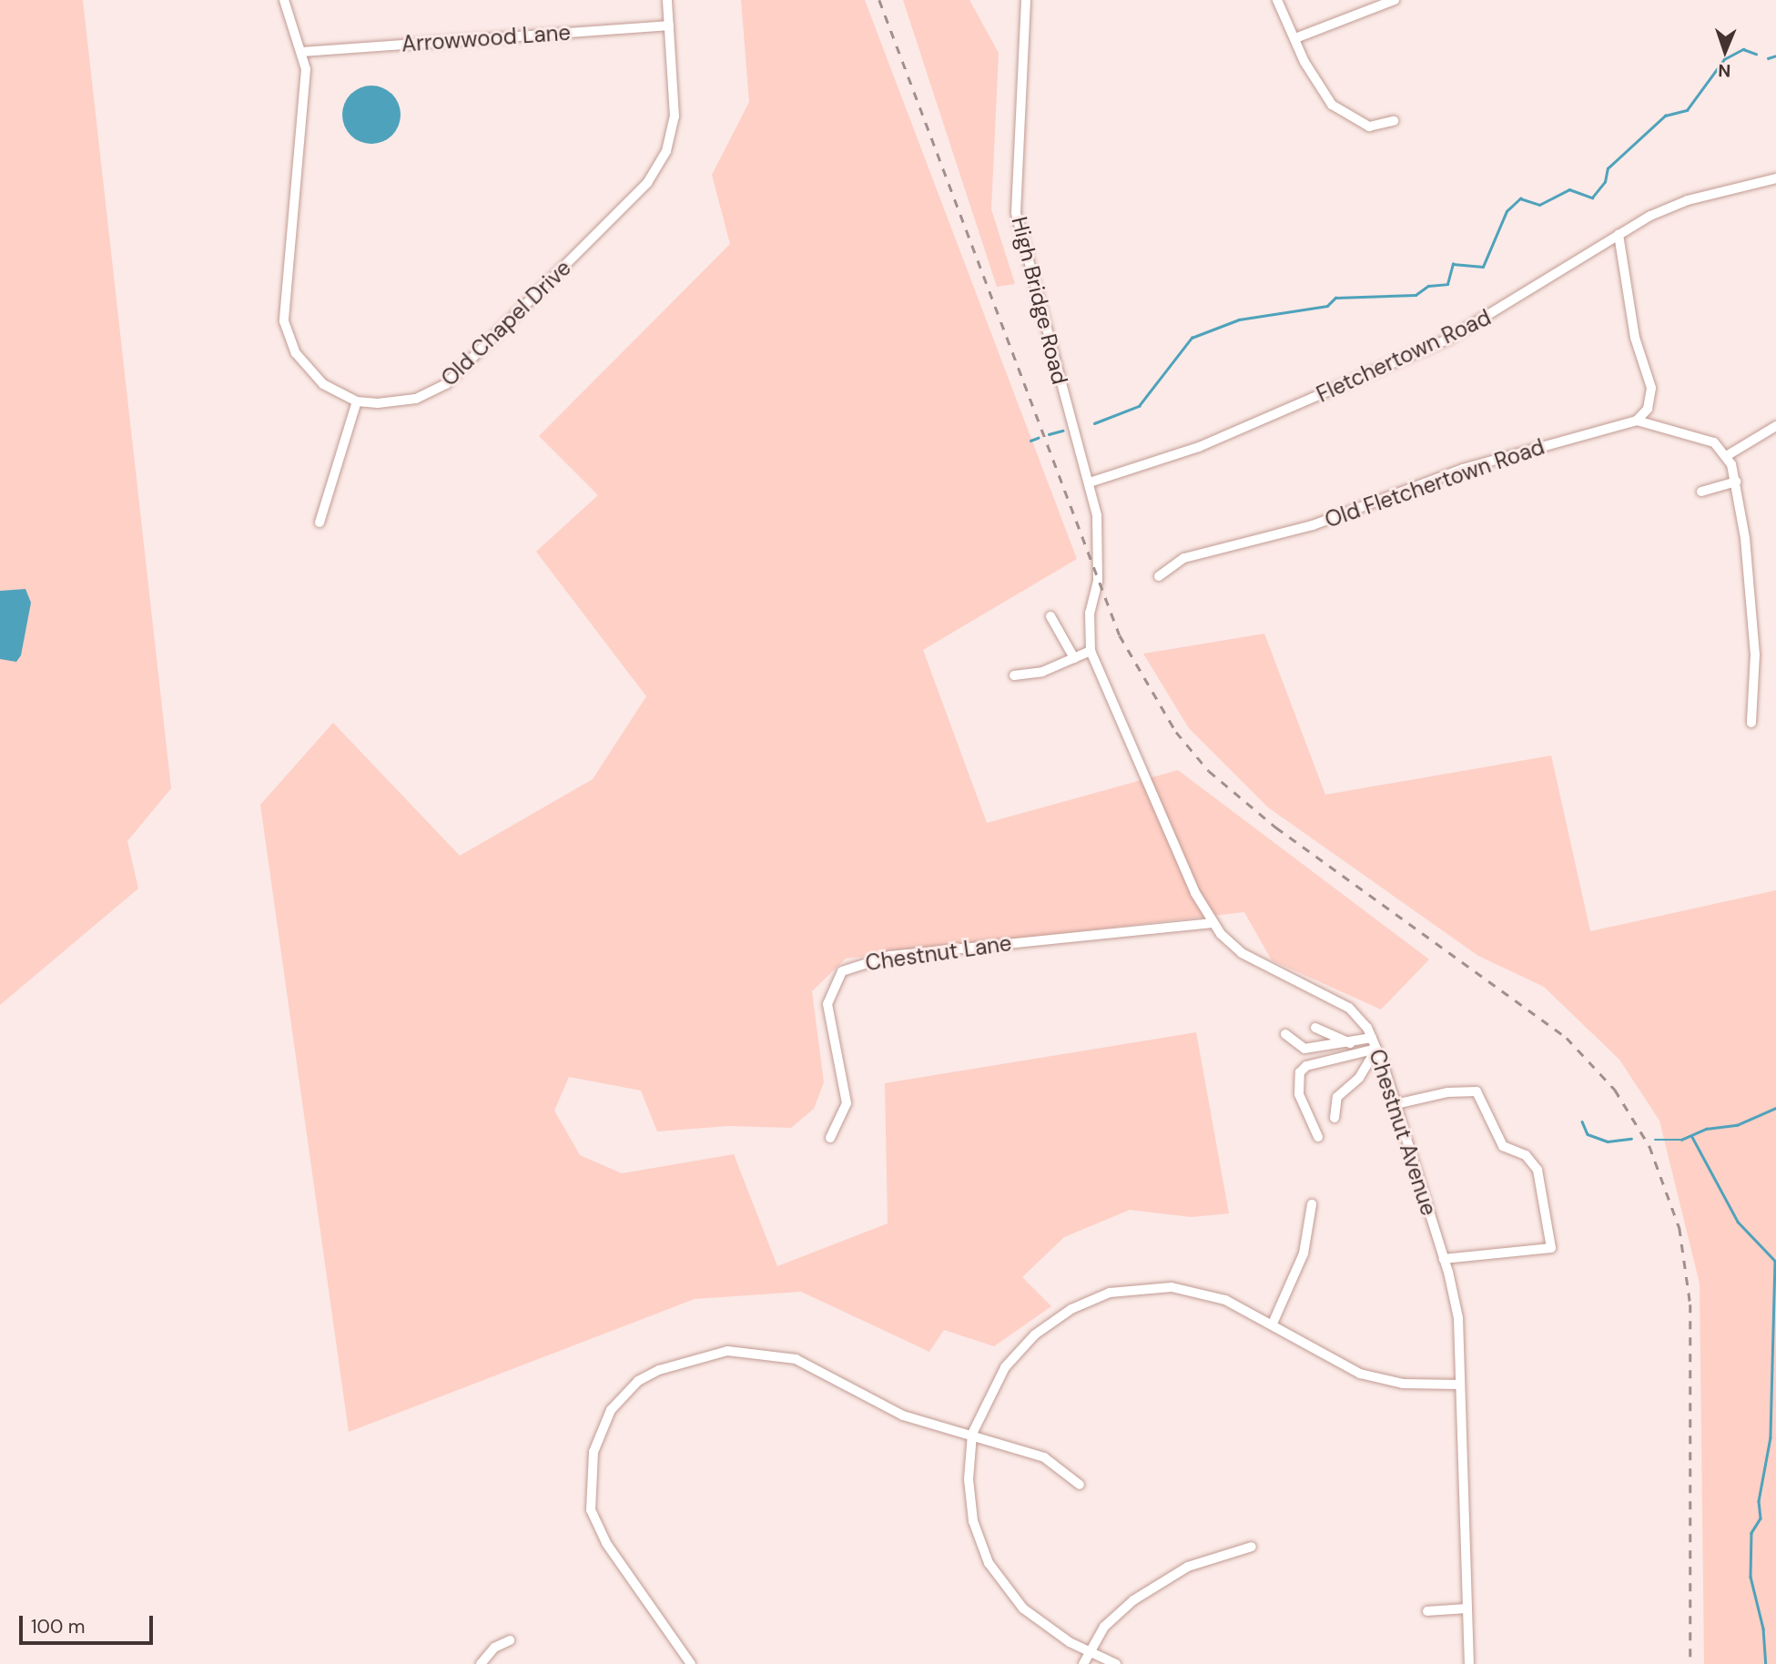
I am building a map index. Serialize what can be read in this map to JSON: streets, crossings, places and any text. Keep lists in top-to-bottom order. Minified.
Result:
{"streets":{"street":["Arrowwood Lane","High Bridge Road","Old Chapel Drive","Fletchertown Road","Old Fletchertown Road","Chestnut Lane","Chestnut Avenue"]},"crossings":[["Arrowwood Lane","Old Chapel Drive"],["High Bridge Road","Fletchertown Road"],["High Bridge Road","Chestnut Avenue"],["Fletchertown Road","Chestnut Avenue"],["Chestnut Lane","Chestnut Avenue"]],"scale_bar":"100 m","north":"bottom"}
